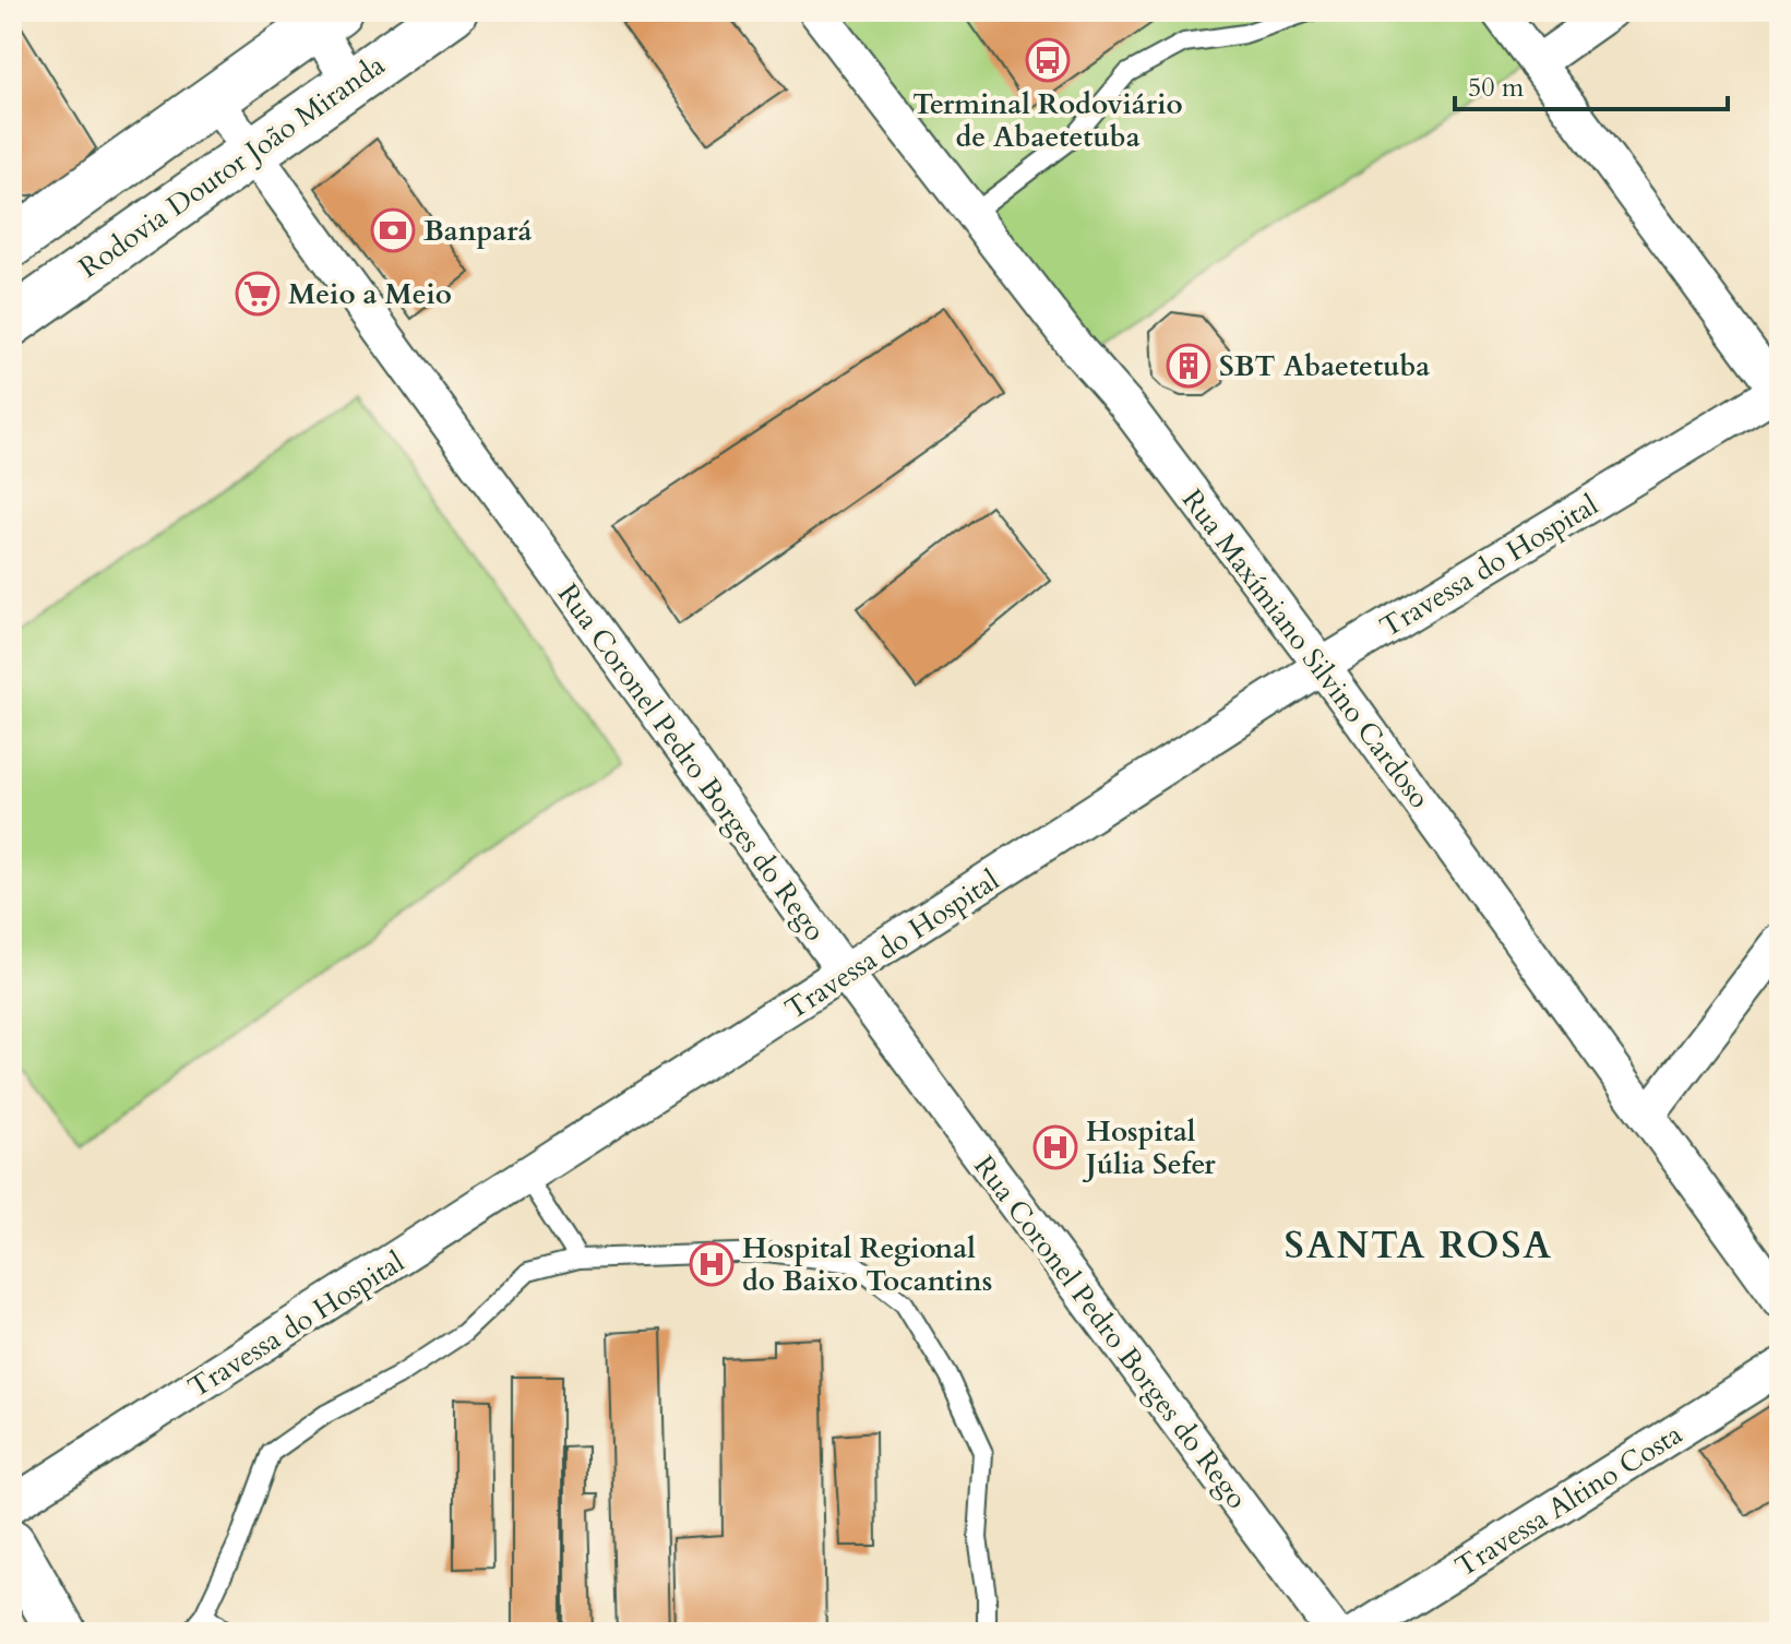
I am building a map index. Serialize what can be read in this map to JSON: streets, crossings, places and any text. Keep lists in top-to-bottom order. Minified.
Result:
{"streets":{"main road":["Rodovia Doutor João Miranda"],"street":["Travessa do Hospital","Rua Maxímiano Silvino Cardoso","Rua Coronel Pedro Borges do Rego","Travessa Altino Costa"]},"crossings":[["Rodovia Doutor João Miranda","Rua Coronel Pedro Borges do Rego"],["Travessa do Hospital","Rua Maxímiano Silvino Cardoso"],["Travessa do Hospital","Rua Coronel Pedro Borges do Rego"]],"districts":["SANTA ROSA"],"places":{"bus stop":["Terminal Rodoviário de Abaetetuba"],"bank":["Banpará"],"supermarket":["Meio a Meio"],"building":["SBT Abaetetuba"],"hospital":["Hospital Júlia Sefer","Hospital Regional do Baixo Tocantins"]},"scale_bar":"50 m"}
